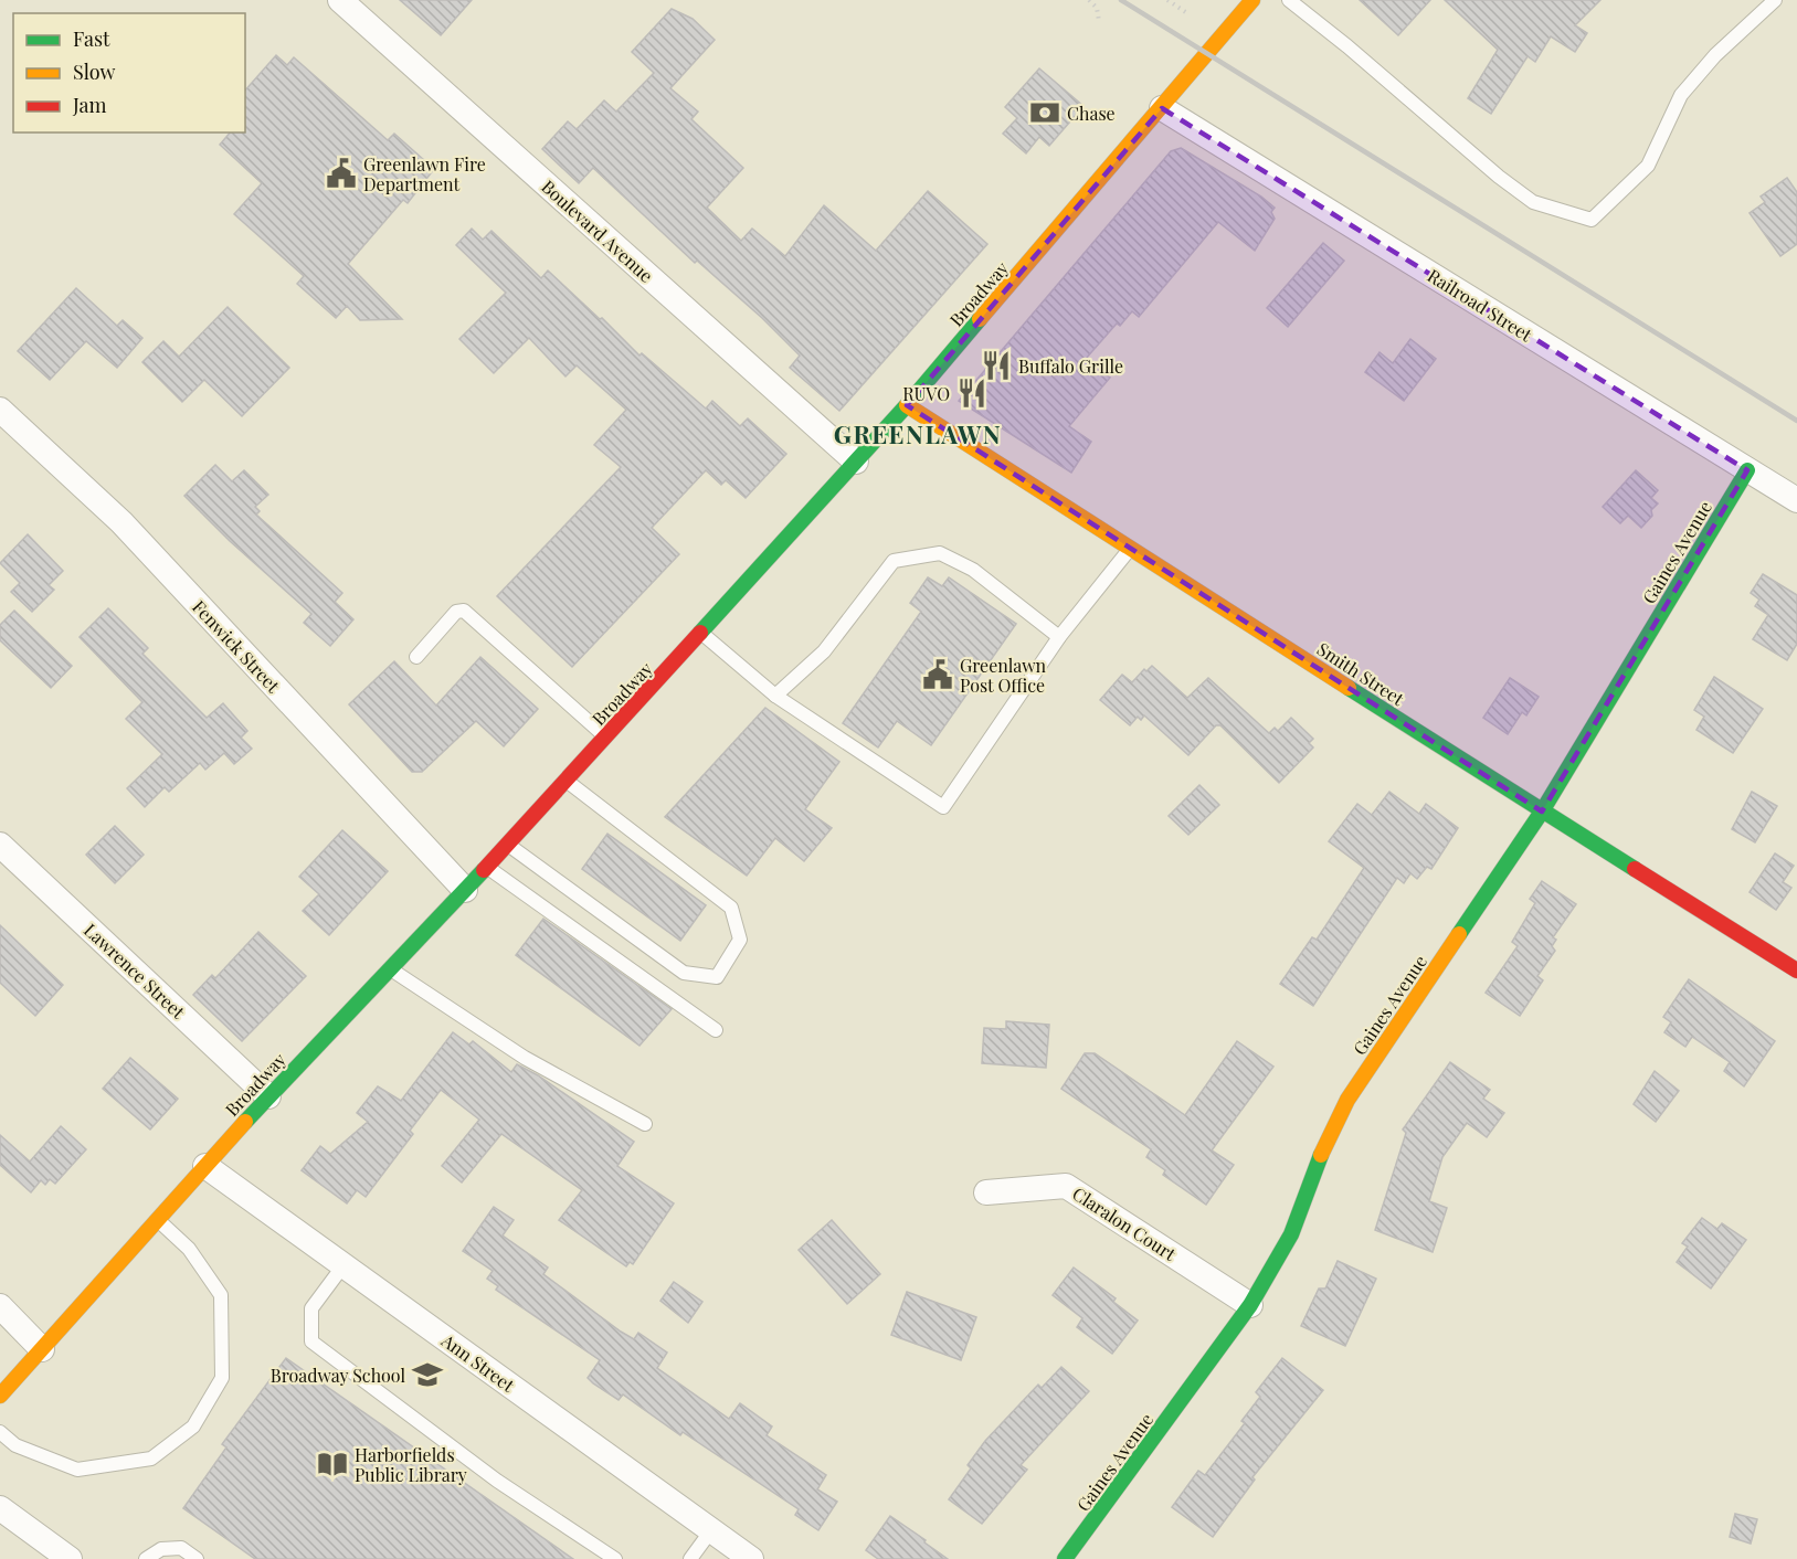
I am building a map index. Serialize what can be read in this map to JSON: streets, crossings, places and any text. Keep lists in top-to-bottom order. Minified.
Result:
{"streets":{"street":["Boulevard Avenue","Broadway","Railroad Street","Gaines Avenue","Fenwick Street","Smith Street","Lawrence Street","Claralon Court","Ann Street"]},"crossings":[["Boulevard Avenue","Broadway"],["Broadway","Railroad Street"],["Broadway","Fenwick Street"],["Broadway","Smith Street"],["Broadway","Lawrence Street"],["Broadway","Ann Street"],["Railroad Street","Gaines Avenue"],["Gaines Avenue","Smith Street"],["Gaines Avenue","Claralon Court"]],"districts":["GREENLAWN"],"places":{"bank":["Chase"],"public building":["Greenlawn Fire Department","Greenlawn Post Office"],"restaurant":["Buffalo Grille","RUVO"],"school or university":["Broadway School"],"library":["Harborfields Public Library"]},"legend":["Fast","Slow","Jam"]}
